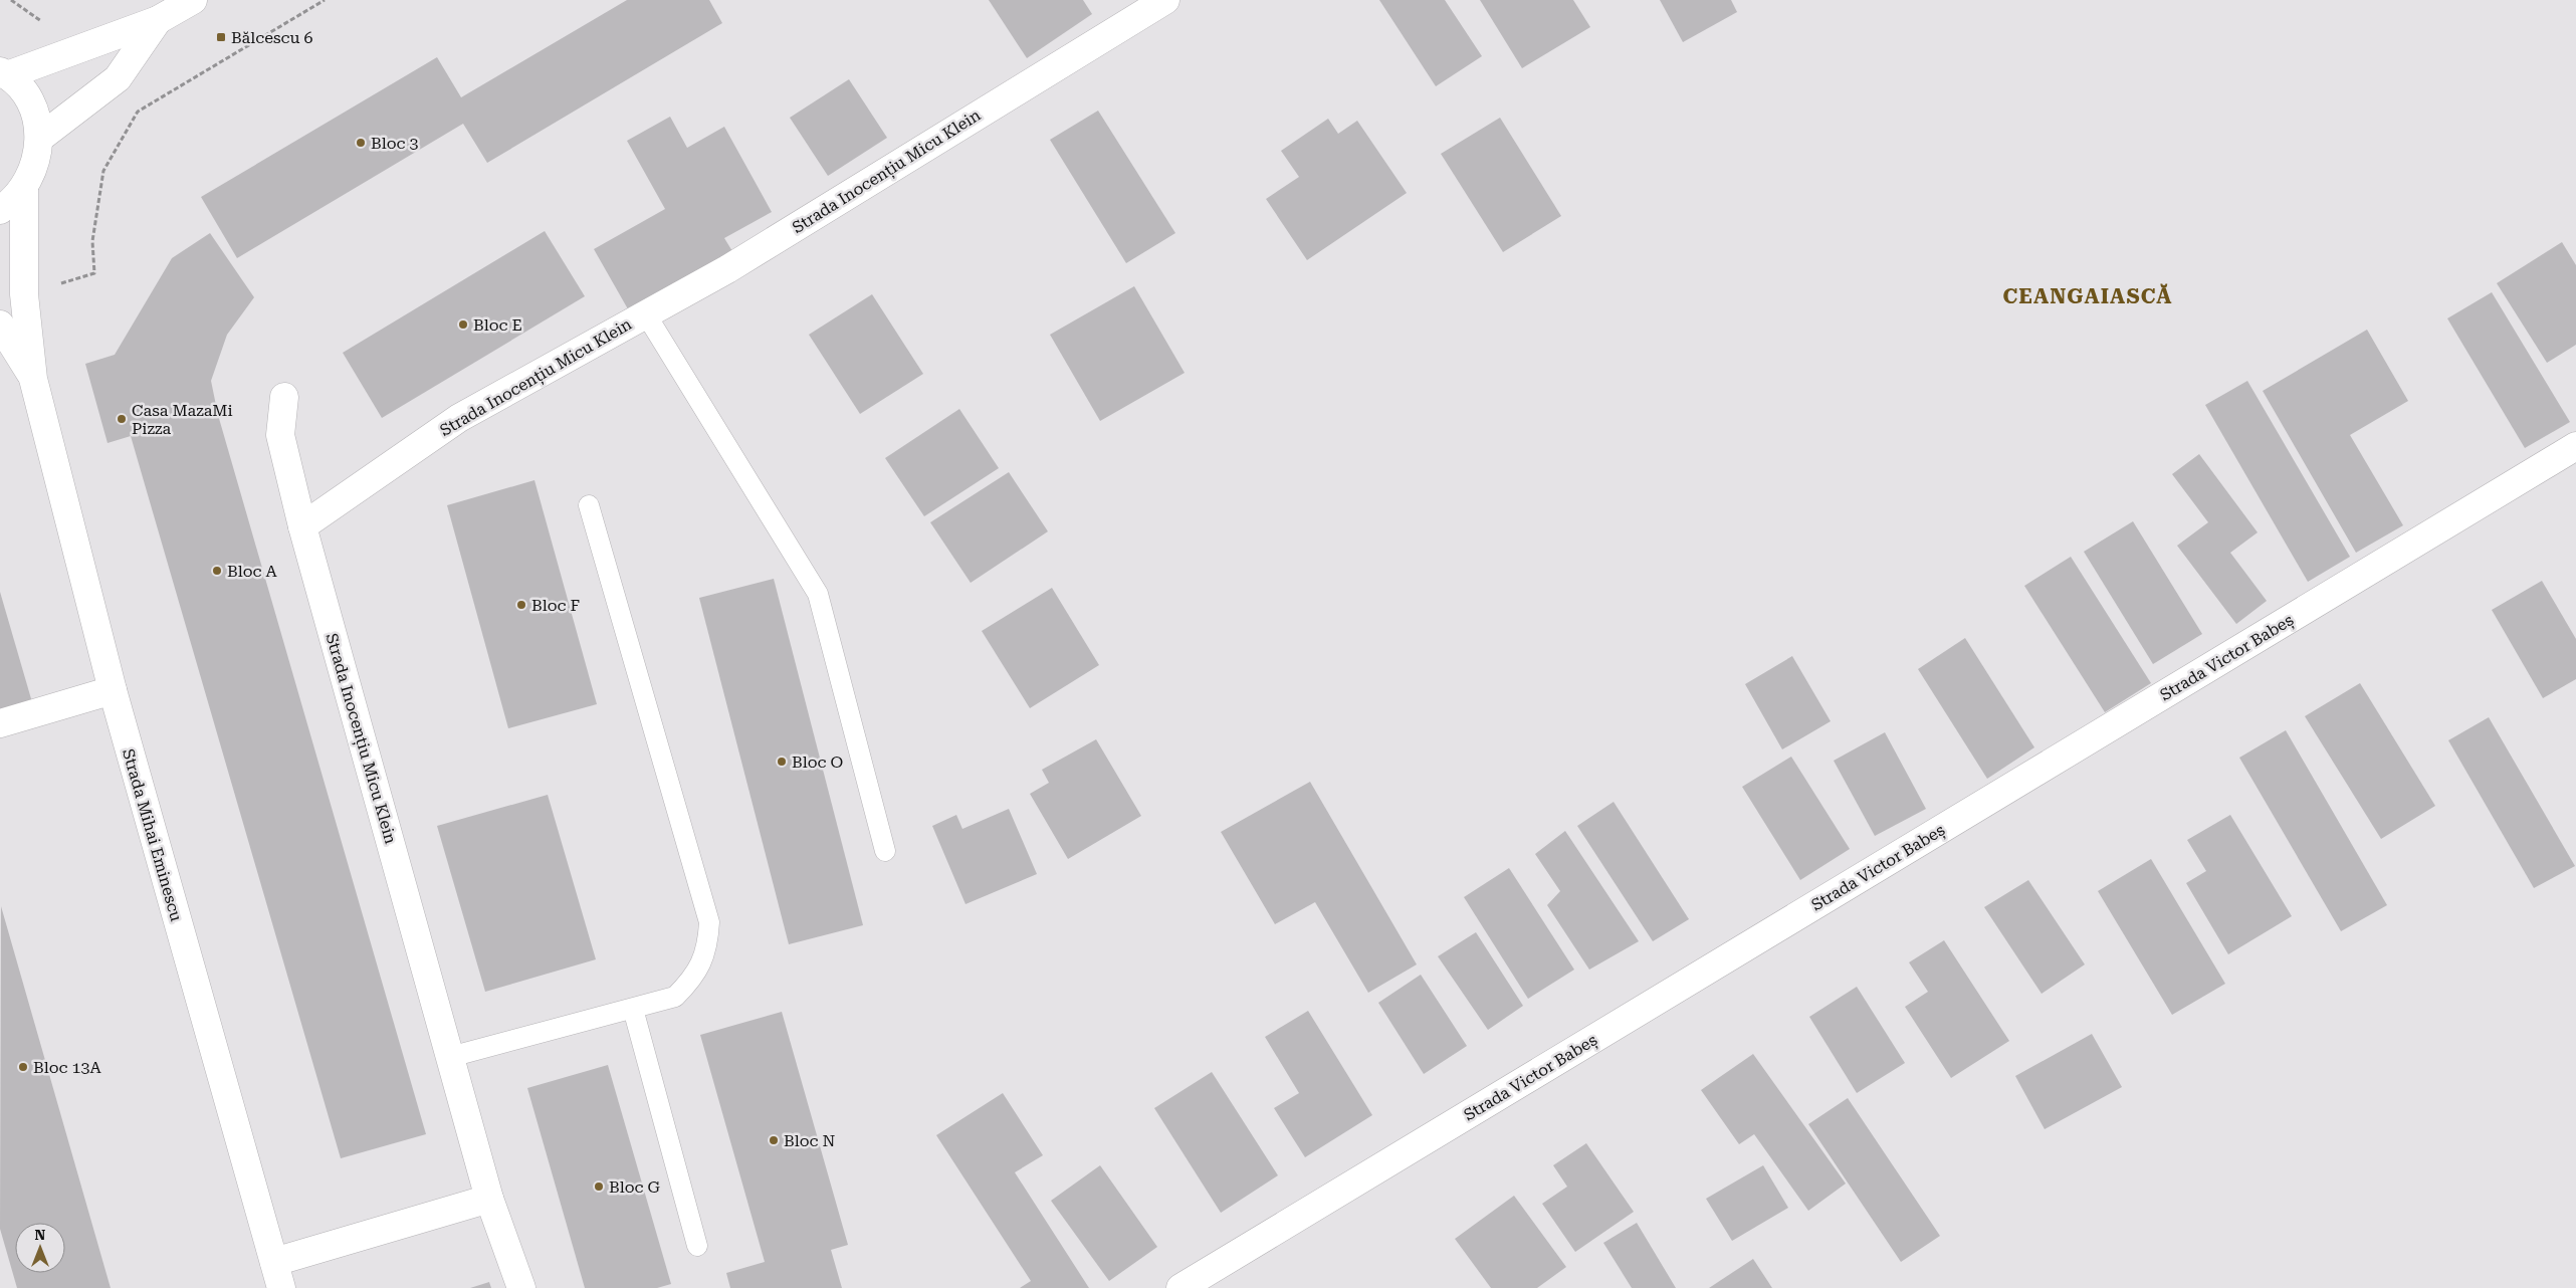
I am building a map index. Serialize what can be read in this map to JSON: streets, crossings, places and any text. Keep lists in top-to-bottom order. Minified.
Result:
{"streets":{"street":["Strada Inocențiu Micu Klein","Strada Victor Babeș","Strada Mihai Eminescu"]},"districts":["CEANGAIASCĂ"],"places":{"transit":["Bălcescu 6"],"other":["Bloc 3","Bloc E","Casa MazaMi Pizza","Bloc A","Bloc F","Bloc O","Bloc 13A","Bloc N","Bloc G"]},"north":"top"}
